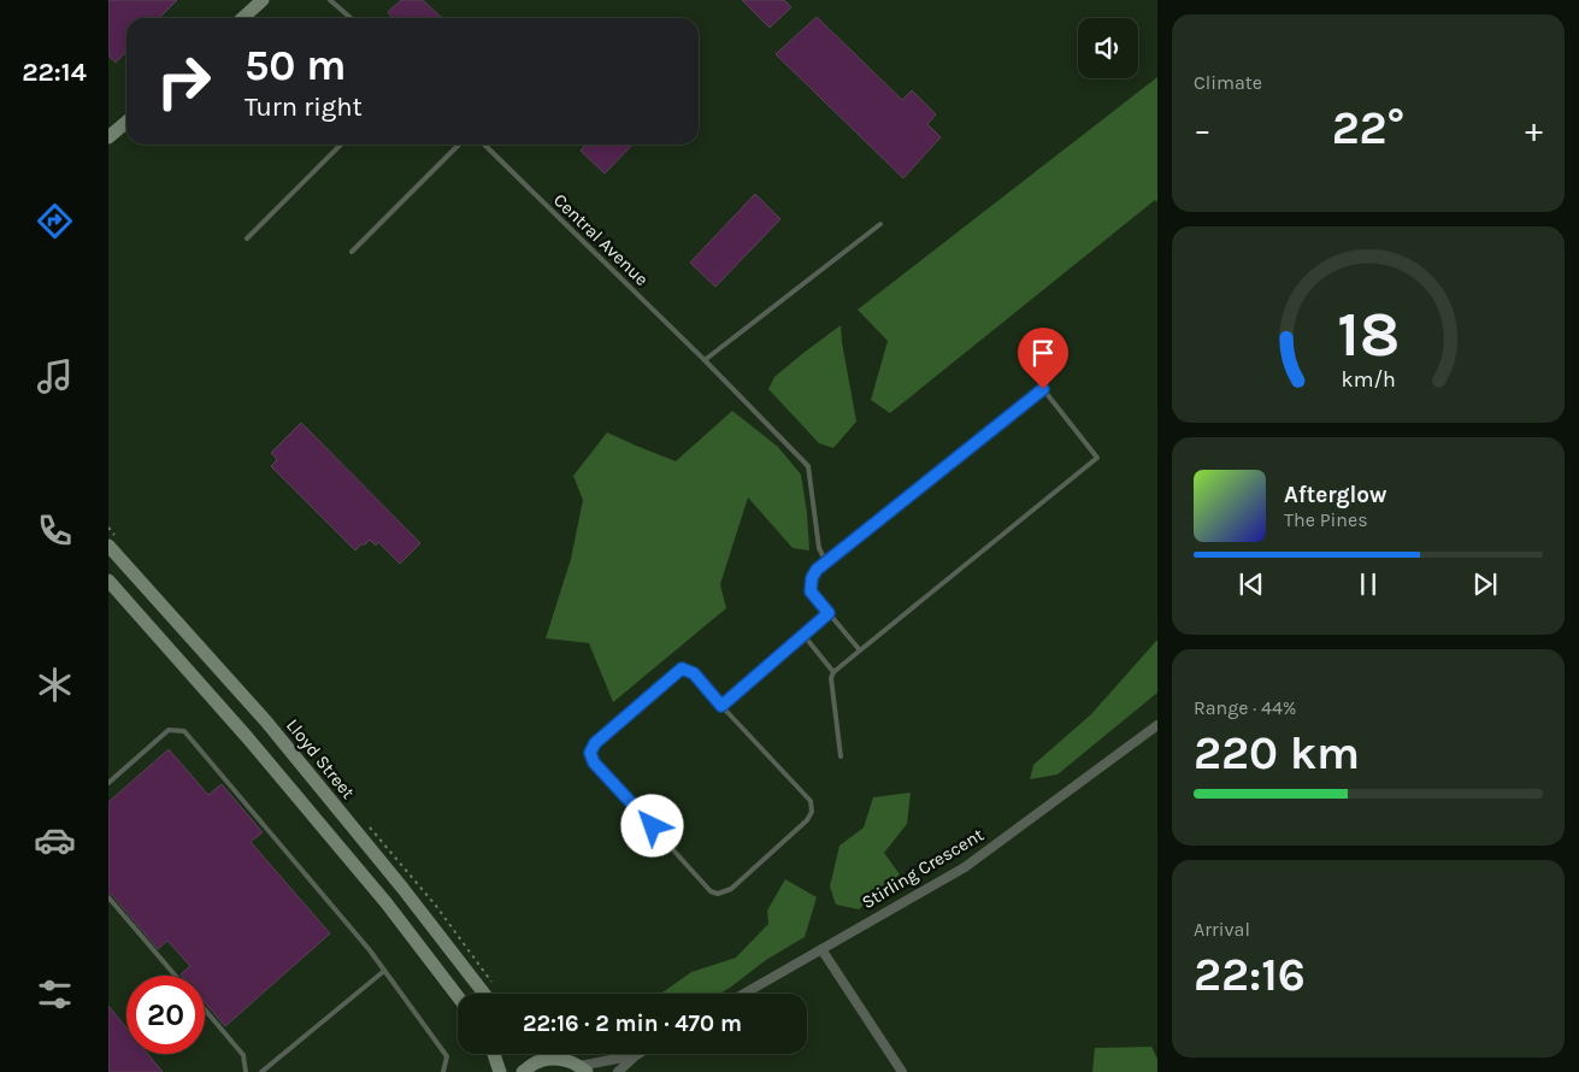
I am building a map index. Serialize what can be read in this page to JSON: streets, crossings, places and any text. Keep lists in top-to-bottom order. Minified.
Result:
{"streets":{"main road":["Lloyd Street"],"street":["Stirling Crescent"],"lane":["Central Avenue"]},"page":{"tabs":"22:14","tile":["Climate",["Range · 44%","220 km"],["Arrival","22:16"]],"turn":["50 m","Turn right"],"heat":["−","22°","+"],"song":["Afterglow","The Pines"],"limit":"20","trip":"22:16 · 2 min · 470 m","gauge":["18","km/h"]}}
